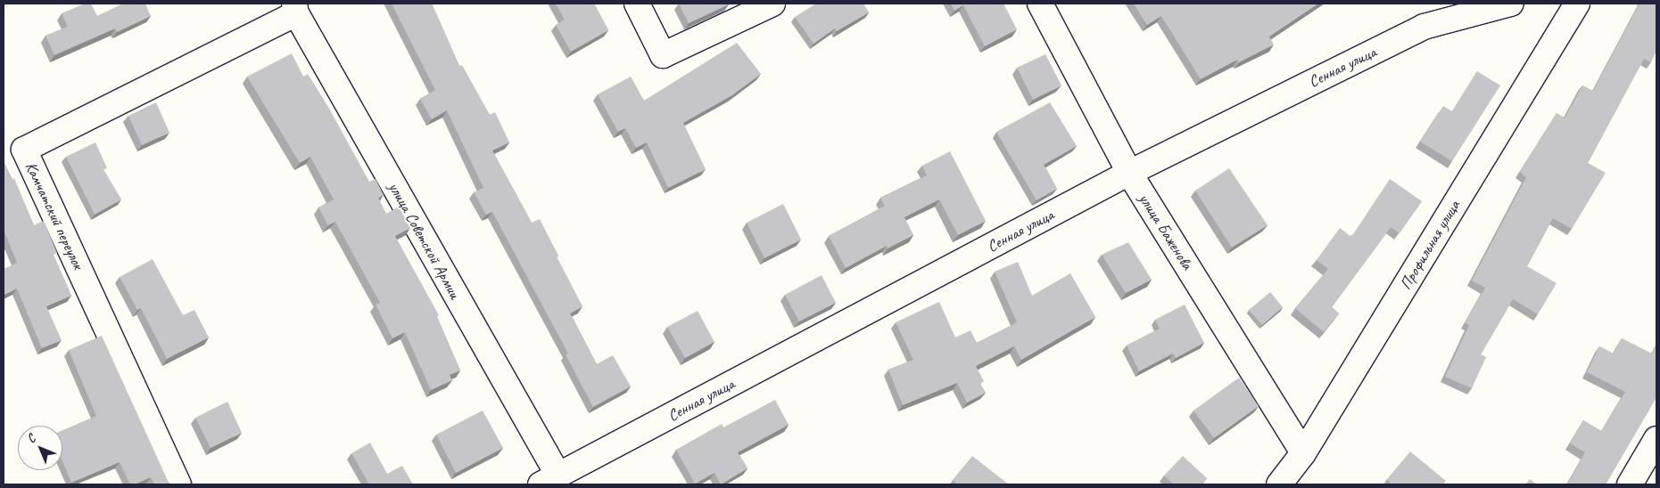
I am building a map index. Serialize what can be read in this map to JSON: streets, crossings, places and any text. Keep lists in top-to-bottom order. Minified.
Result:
{"streets":{"street":["Сенная улица","Камчатский переулок","улица Баженова","улица Советской Армии","Профильная улица"]},"crossings":[["Сенная улица","улица Баженова"],["Сенная улица","улица Советской Армии"],["Камчатский переулок","улица Советской Армии"],["улица Баженова","Профильная улица"]],"north":"top left"}
